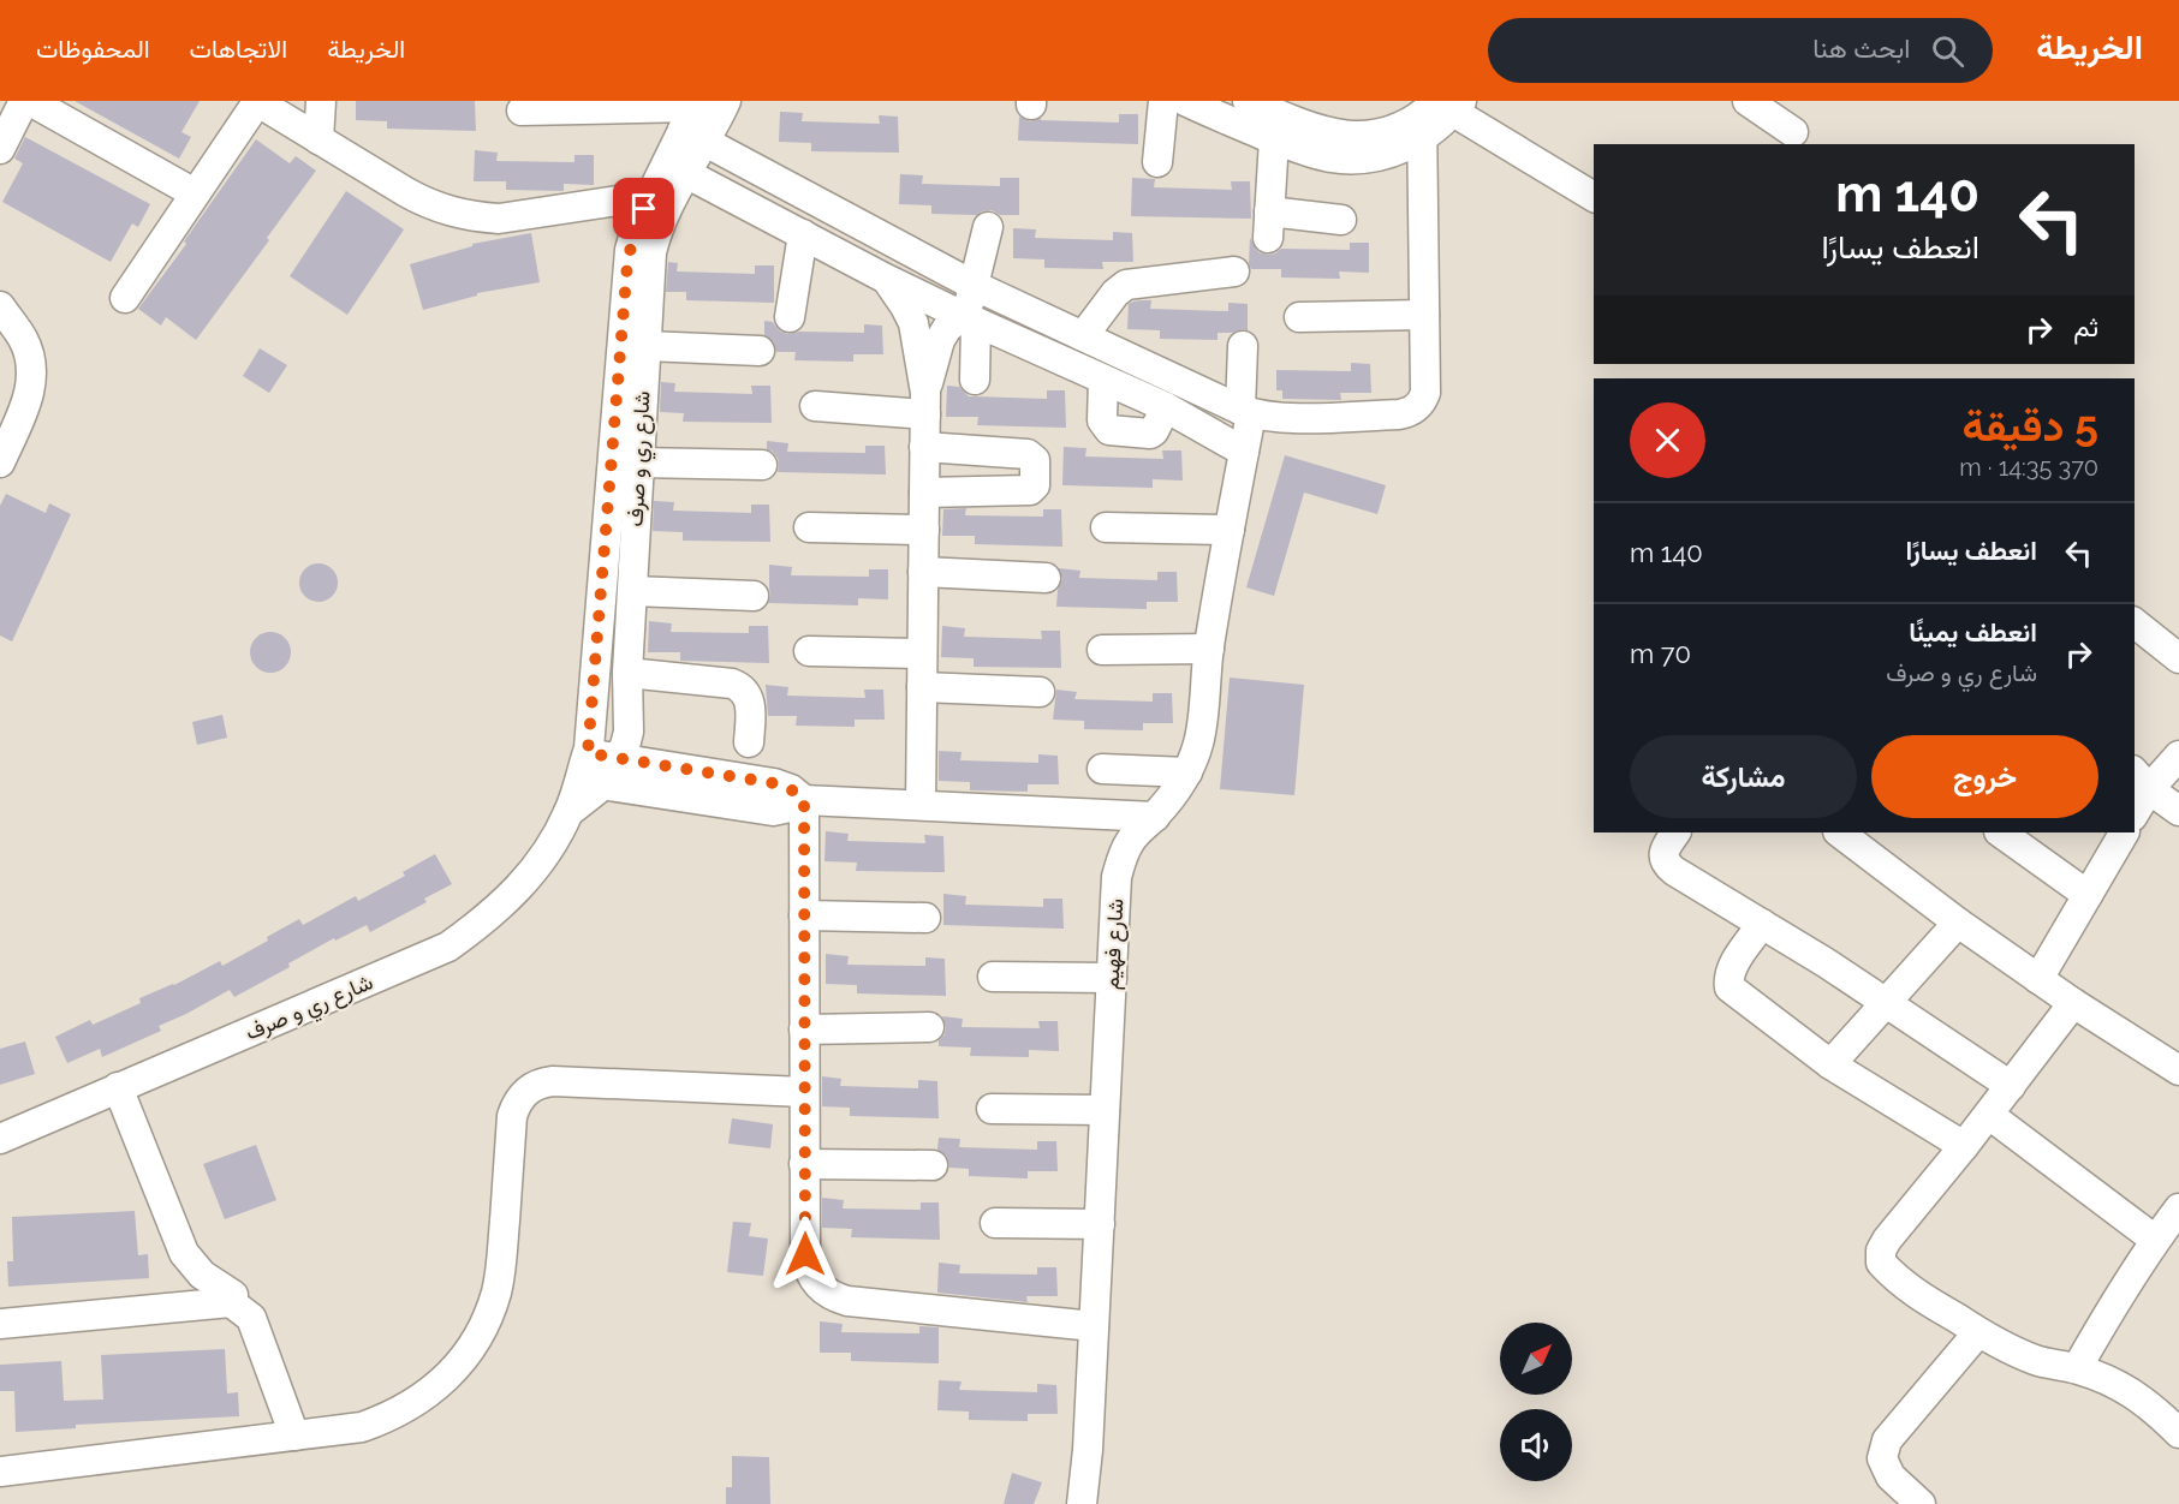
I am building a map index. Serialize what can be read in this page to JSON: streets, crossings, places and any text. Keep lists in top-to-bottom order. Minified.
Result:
{"streets":{"street":["شارع ري و صرف","شارع فهيم"]},"north":"top right","page":{"header":"الخريطة","search":"ابحث هنا","nav":["الخريطة","الاتجاهات","المحفوظات"],"turn":["140 m","انعطف يسارًا"],"then":"ثم","heading":["5 دقيقة","370 m · 14:35"],"list":[{"name":"انعطف يسارًا","value":"140 m"},{"name":"انعطف يمينًا","note":"شارع ري و صرف","value":"70 m"}],"buttons":["خروج","مشاركة"]}}
